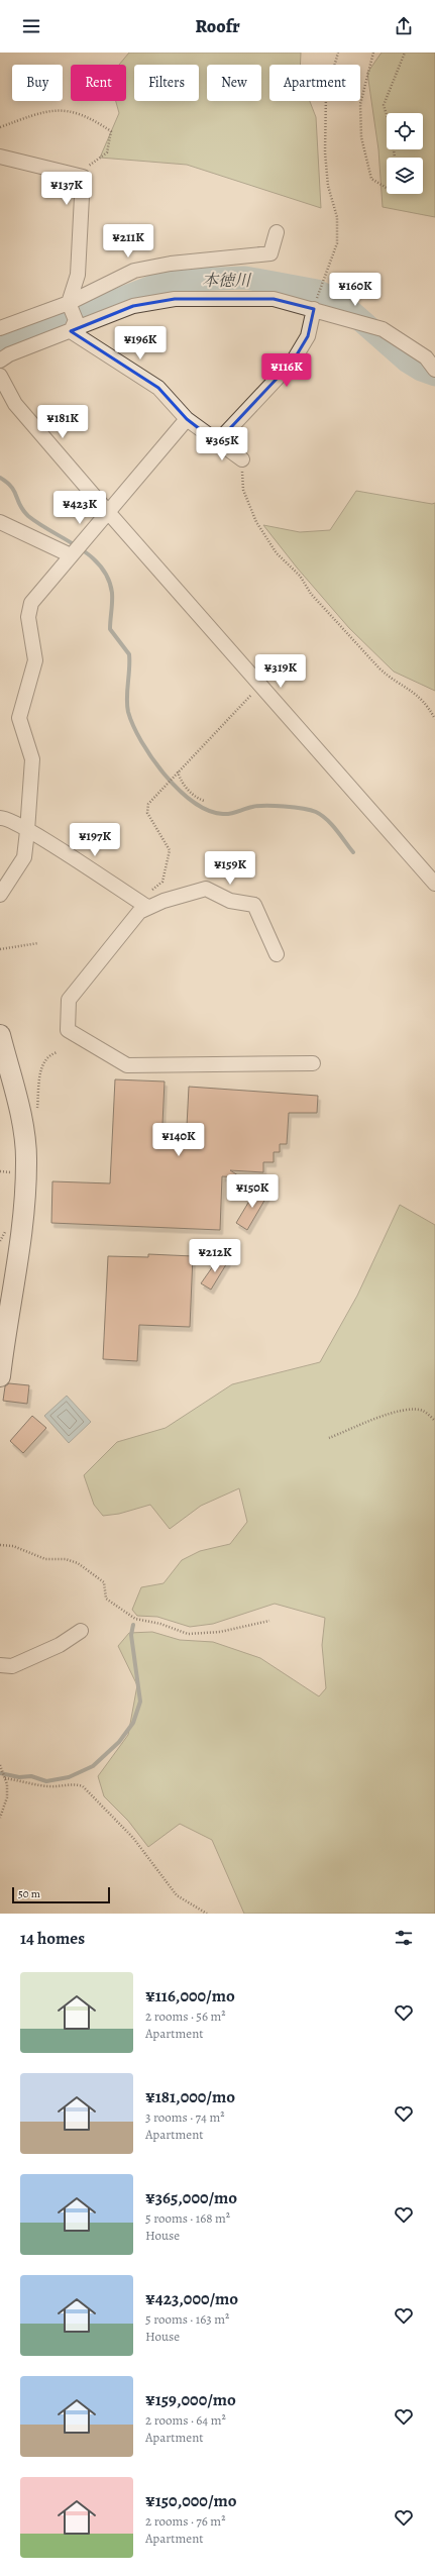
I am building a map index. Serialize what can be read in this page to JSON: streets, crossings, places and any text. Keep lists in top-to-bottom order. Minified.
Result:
{"water":["本徳川"],"scale_bar":"50 m","page":{"header":"Roofr","chip":["Buy","Rent","Filters","New","Apartment"],"price":["¥137K","¥211K","¥160K","¥196K","¥116K","¥181K","¥365K","¥423K","¥319K","¥197K","¥159K","¥140K","¥150K","¥212K"],"scale":"50 m","heading":"14 homes","list":[{"name":"¥116,000/mo","note":"2 rooms · 56 m² · Apartment"},{"name":"¥181,000/mo","note":"3 rooms · 74 m² · Apartment"},{"name":"¥365,000/mo","note":"5 rooms · 168 m² · House"},{"name":"¥423,000/mo","note":"5 rooms · 163 m² · House"},{"name":"¥159,000/mo","note":"2 rooms · 64 m² · Apartment"},{"name":"¥150,000/mo","note":"2 rooms · 76 m² · Apartment"}]}}
